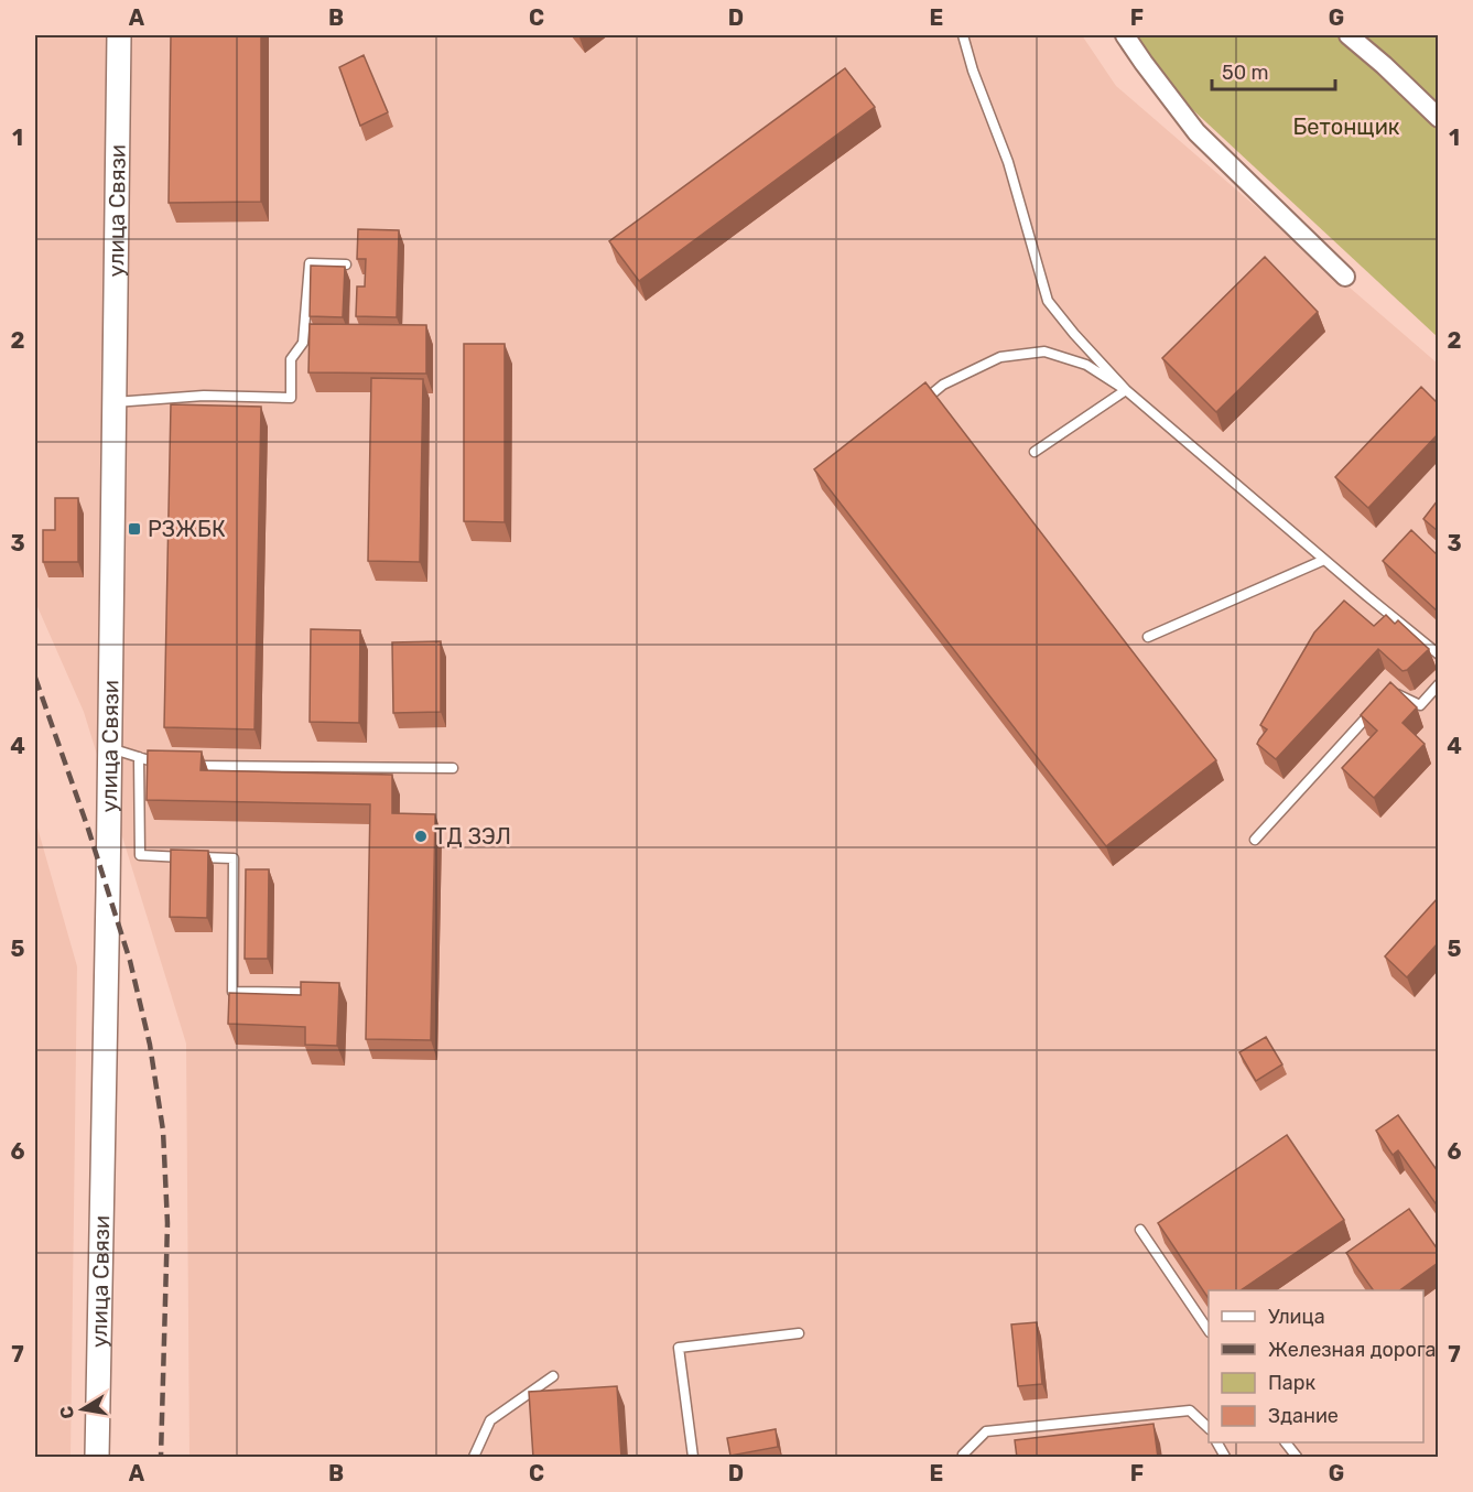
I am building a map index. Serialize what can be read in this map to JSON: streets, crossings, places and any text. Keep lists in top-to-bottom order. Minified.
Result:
{"streets":{"street":["улица Связи"]},"parks":["Бетонщик"],"places":{"transit":["РЗЖБК"],"other":["ТД ЗЭЛ"]},"legend":["Улица","Железная дорога","Парк","Здание"],"scale_bar":"50 m","north":"left","grid":{"columns":["A","B","C","D","E","F","G"],"rows":["1","2","3","4","5","6","7"]}}
